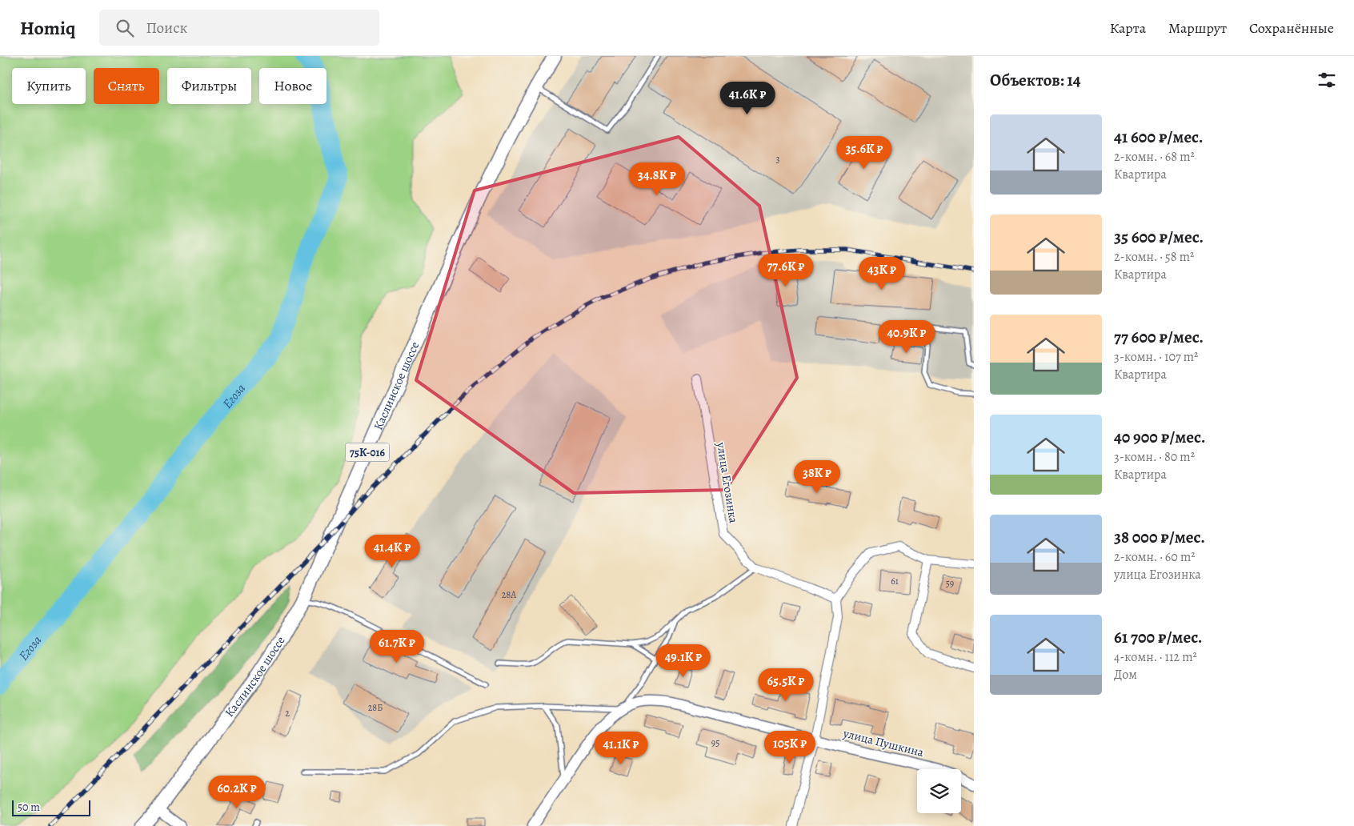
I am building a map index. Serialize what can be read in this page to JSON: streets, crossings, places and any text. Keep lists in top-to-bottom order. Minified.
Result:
{"streets":{"main road":["Каслинское шоссе","75К-016"],"street":["улица Егозинка","улица Пушкина"]},"water":["Егоза"],"house_numbers":["3","61","59","28А","28Б","2","95"],"scale_bar":"50 m","page":{"header":"Homiq","search":"Поиск","nav":["Карта","Маршрут","Сохранённые"],"heading":"Объектов: 14","chip":["Купить","Снять","Фильтры","Новое"],"price":["41.6K ₽","35.6K ₽","34.8K ₽","77.6K ₽","43K ₽","40.9K ₽","38K ₽","41.4K ₽","61.7K ₽","49.1K ₽","65.5K ₽","105K ₽","41.1K ₽","60.2K ₽"],"list":[{"name":"41 600 ₽/мес.","note":"2-комн. · 68 m² · Квартира"},{"name":"35 600 ₽/мес.","note":"2-комн. · 58 m² · Квартира"},{"name":"77 600 ₽/мес.","note":"3-комн. · 107 m² · Квартира"},{"name":"40 900 ₽/мес.","note":"3-комн. · 80 m² · Квартира"},{"name":"38 000 ₽/мес.","note":"2-комн. · 60 m² · улица Егозинка"},{"name":"61 700 ₽/мес.","note":"4-комн. · 112 m² · Дом"}],"scale":"50 m"}}
